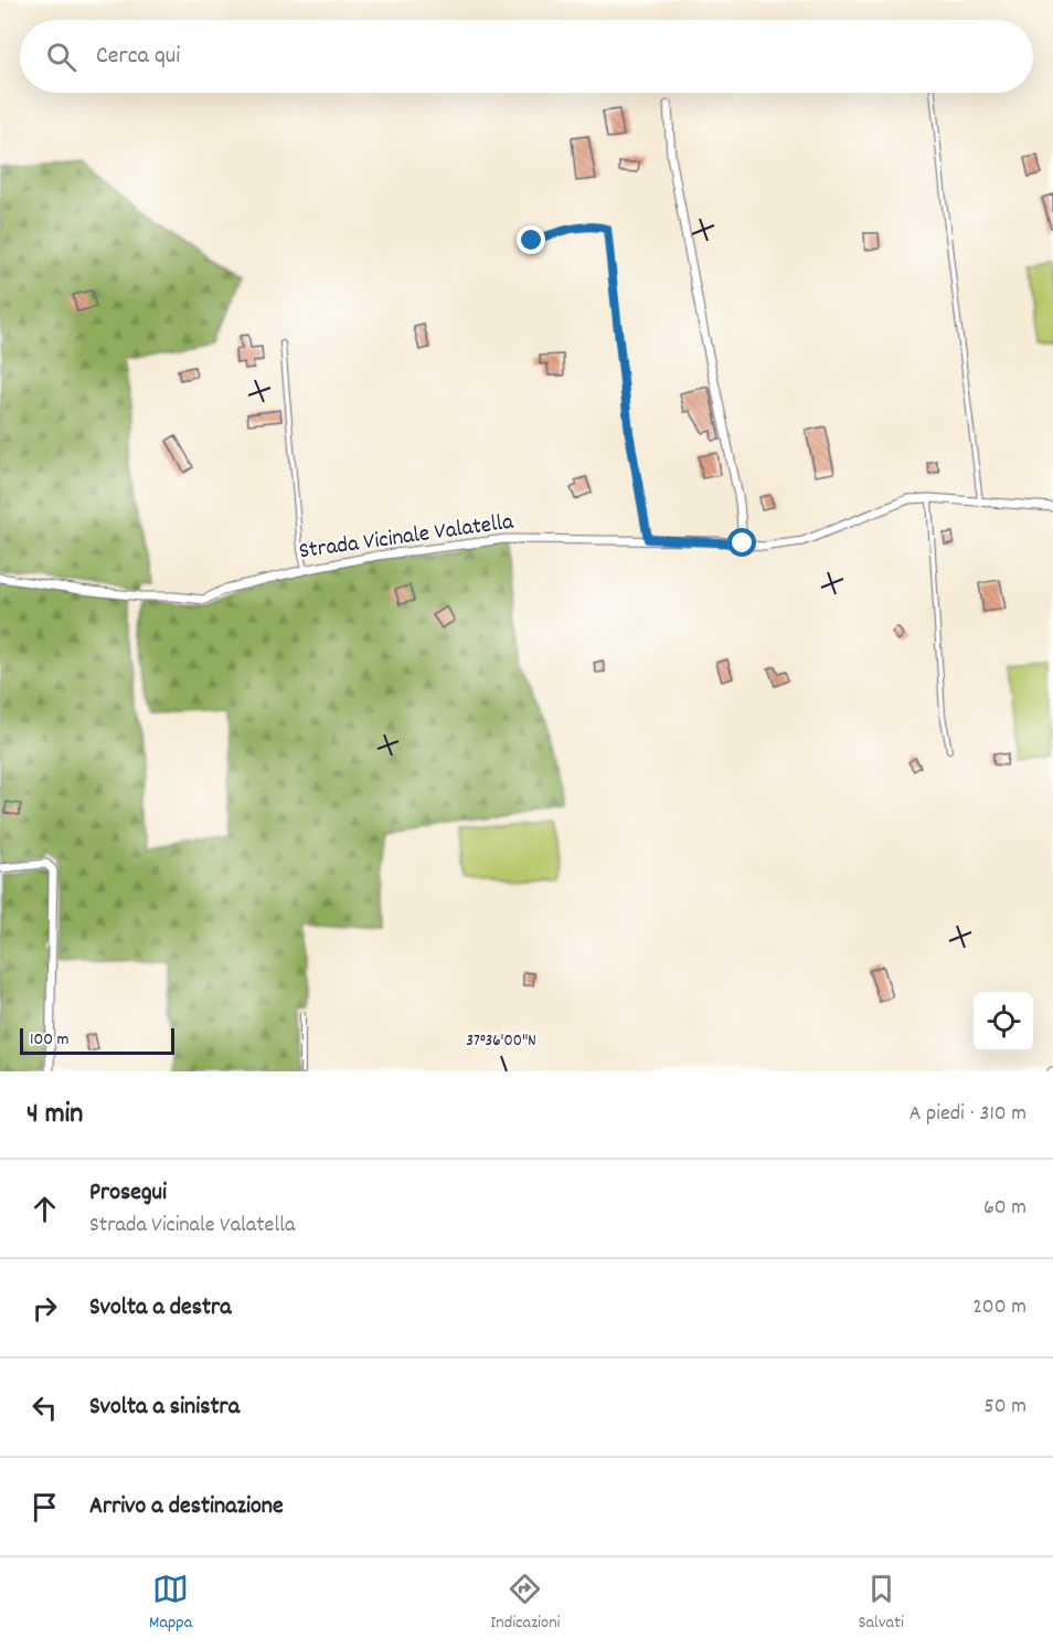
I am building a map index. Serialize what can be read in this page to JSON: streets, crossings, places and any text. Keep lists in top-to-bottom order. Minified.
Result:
{"streets":{"street":["Strada Vicinale Valatella"]},"scale_bar":"100 m","page":{"search":"Cerca qui","scale":"100 m","heading":["4 min","A piedi · 310 m"],"list":[["Prosegui","Strada Vicinale Valatella","60 m"],["Svolta a destra","200 m"],["Svolta a sinistra","50 m"],"Arrivo a destinazione"],"nav":["Mappa","Indicazioni","Salvati"]},"coordinates":["37°36'00\"N"]}
